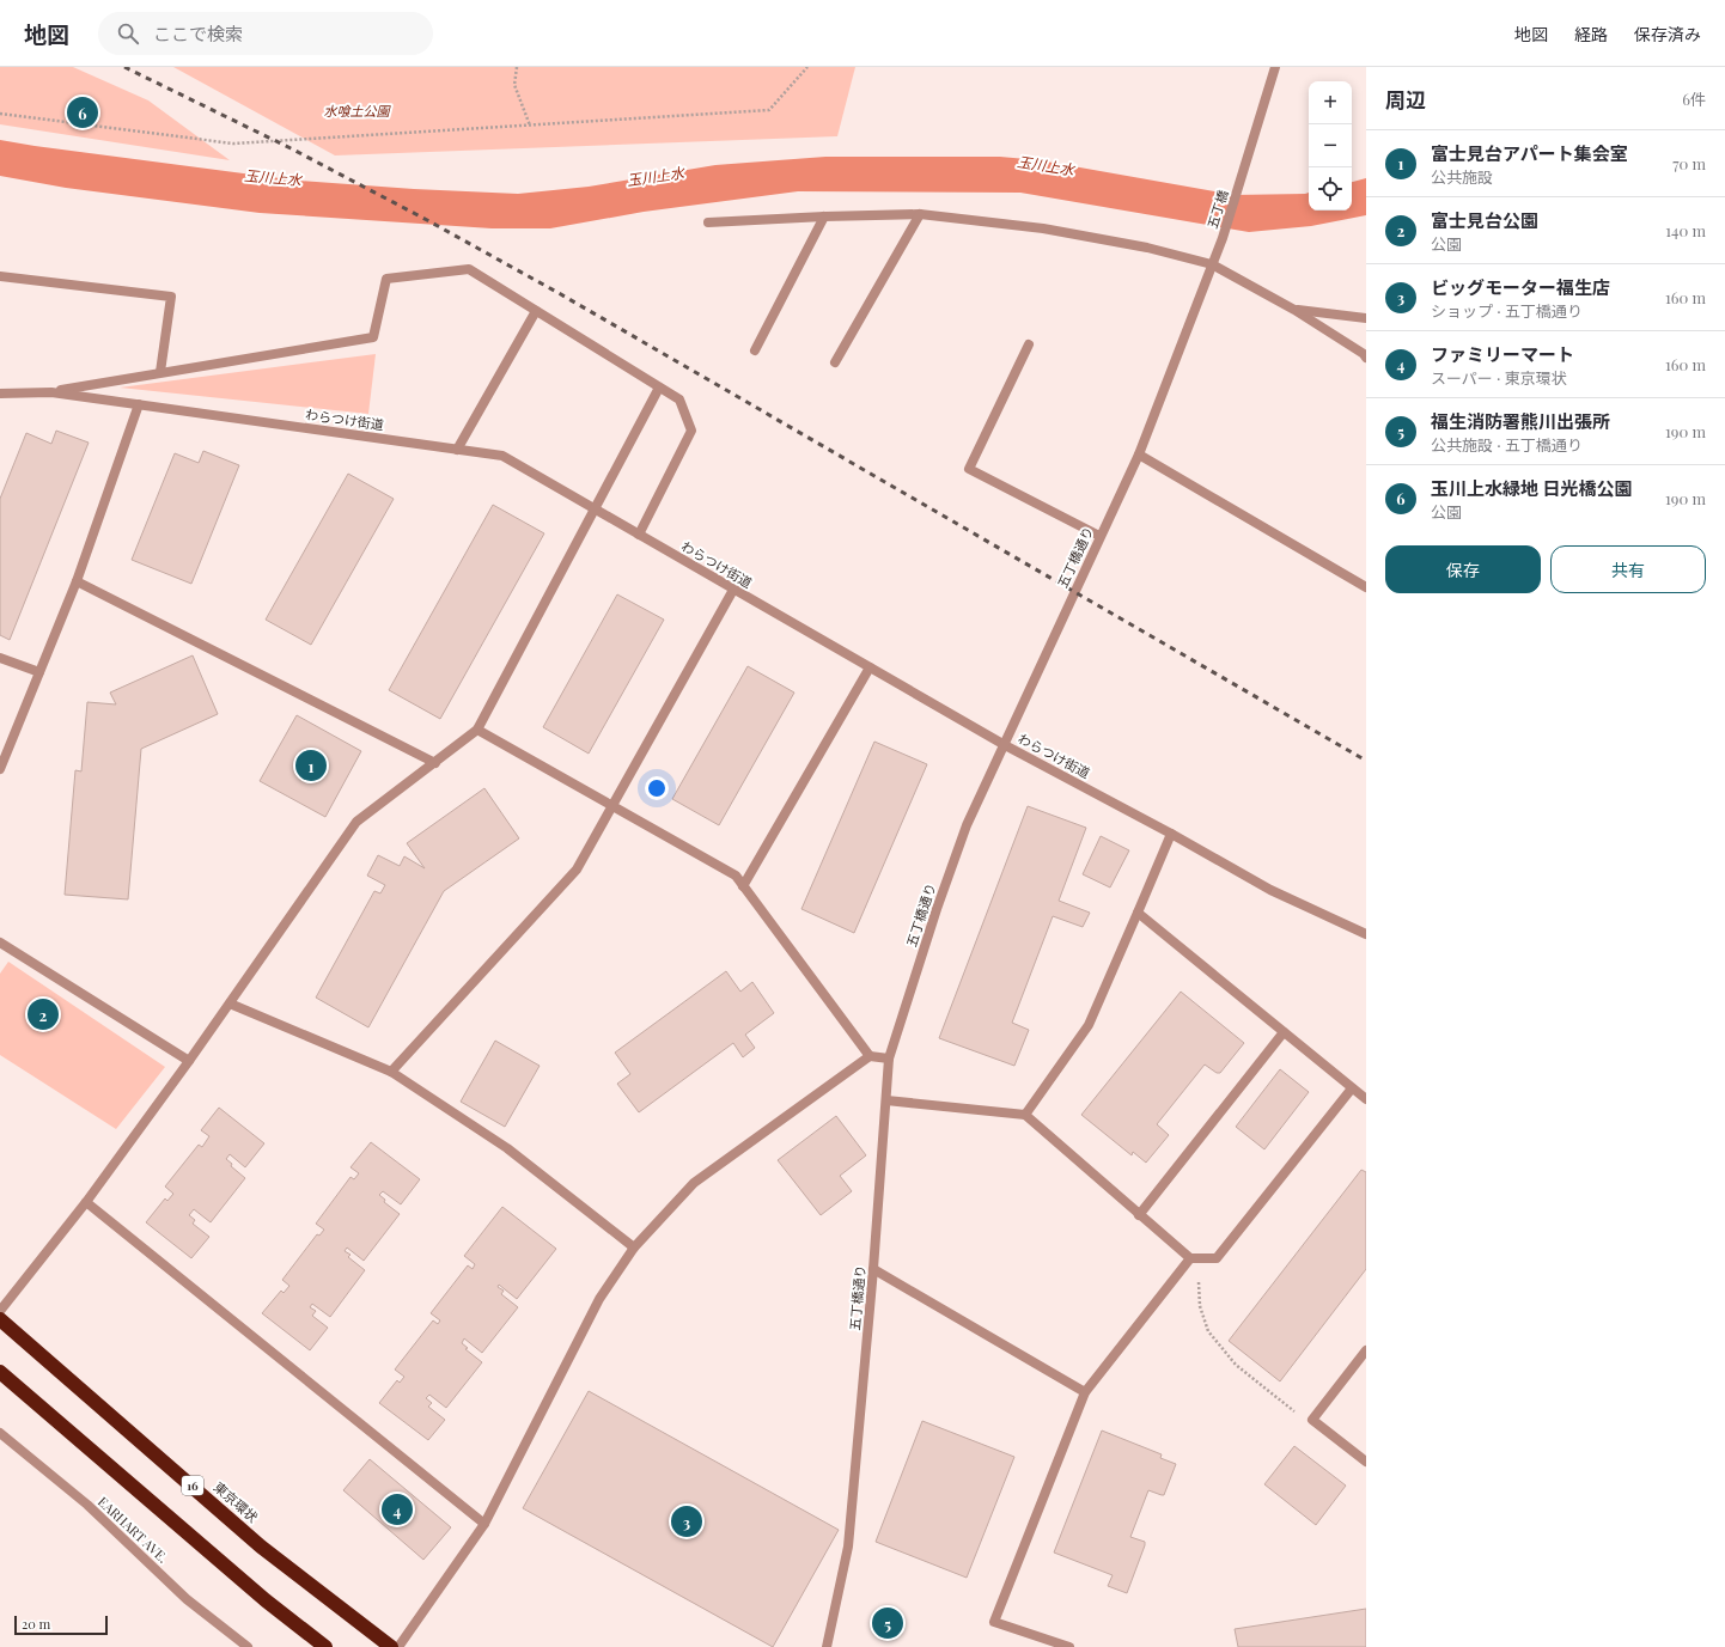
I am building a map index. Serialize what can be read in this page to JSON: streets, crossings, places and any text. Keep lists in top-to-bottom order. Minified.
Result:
{"streets":{"highway":["16","東京環状"],"street":["五丁橋","わらつけ街道","五丁橋通り","EARHART AVE."]},"crossings":[["五丁橋","五丁橋通り"],["わらつけ街道","五丁橋通り"]],"water":["玉川上水"],"parks":["水喰土公園"],"scale_bar":"20 m","page":{"header":"地図","search":"ここで検索","nav":["地図","経路","保存済み"],"heading":["周辺","6件"],"map_buttons":["+","−"],"pins":["6","1","2","4","3","5"],"list":[{"mark":"1","name":"富士見台アパート集会室","note":"公共施設","value":"70 m"},{"mark":"2","name":"富士見台公園","note":"公園","value":"140 m"},{"mark":"3","name":"ビッグモーター福生店","note":"ショップ · 五丁橋通り","value":"160 m"},{"mark":"4","name":"ファミリーマート","note":"スーパー · 東京環状","value":"160 m"},{"mark":"5","name":"福生消防署熊川出張所","note":"公共施設 · 五丁橋通り","value":"190 m"},{"mark":"6","name":"玉川上水緑地 日光橋公園","note":"公園","value":"190 m"}],"buttons":["保存","共有"],"scale":"20 m"}}
